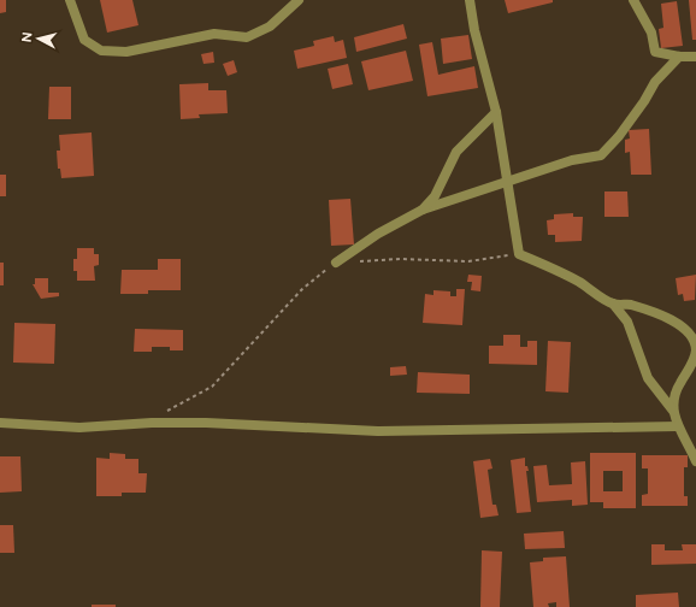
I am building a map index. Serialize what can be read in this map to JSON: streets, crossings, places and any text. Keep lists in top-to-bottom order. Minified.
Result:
{"north":"left"}
